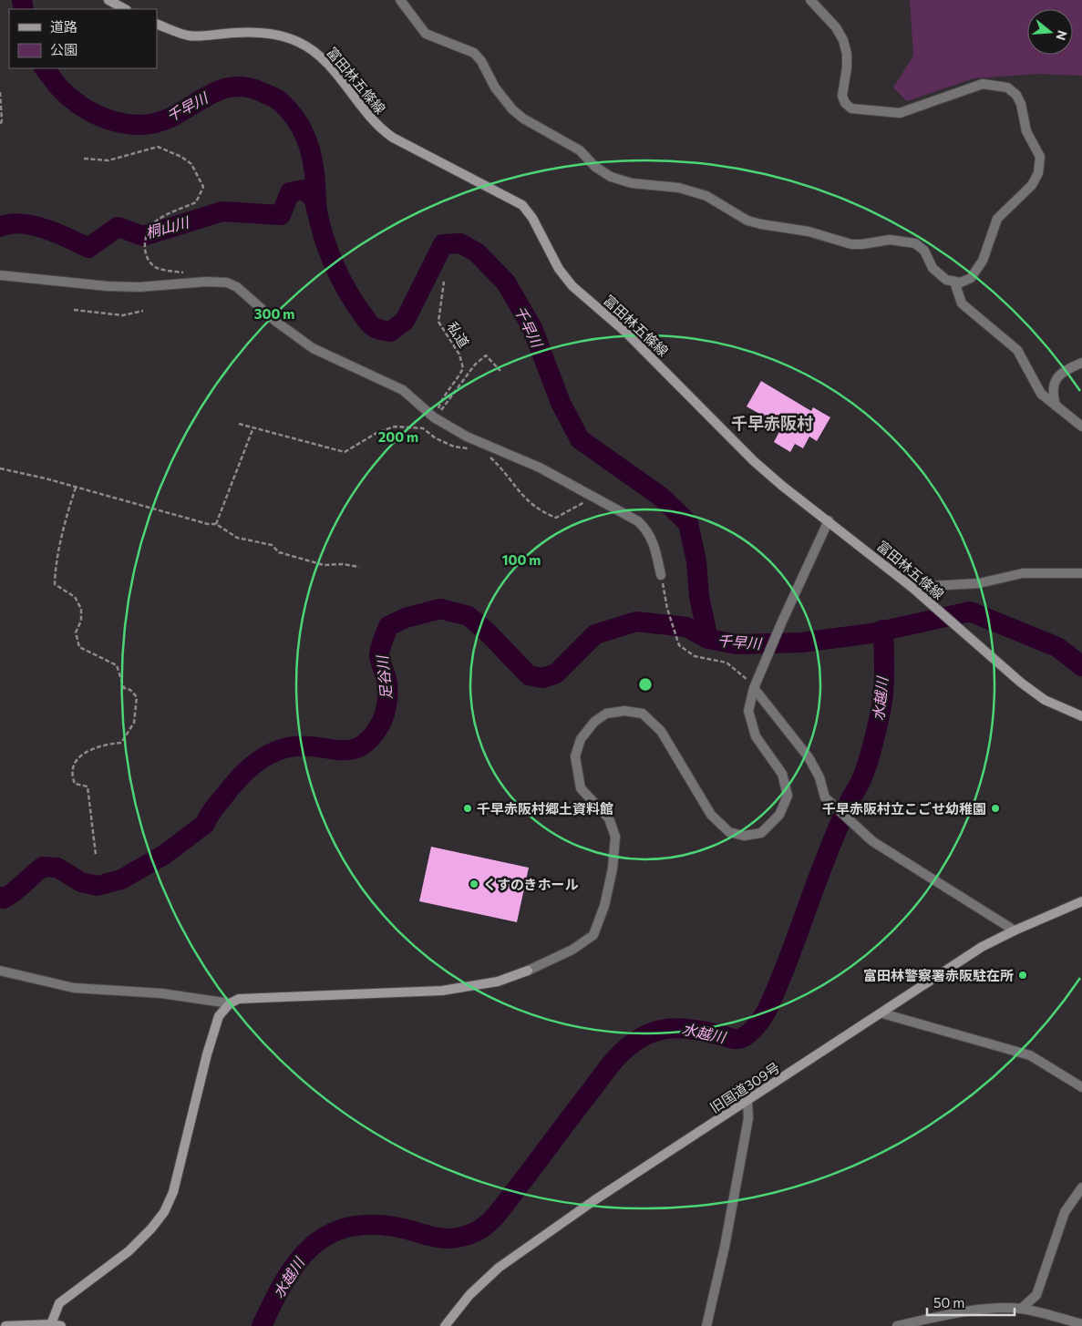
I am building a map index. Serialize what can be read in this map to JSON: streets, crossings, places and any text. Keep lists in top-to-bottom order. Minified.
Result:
{"streets":{"street":["富田林五條線","旧国道309号"],"path":["私道"]},"districts":["千早赤阪村"],"water":["千早川","桐山川","足谷川","水越川"],"places":["千早赤阪村郷土資料館","千早赤阪村立こごせ幼稚園","くすのきホール","富田林警察署赤阪駐在所"],"legend":["道路","公園"],"scale_bar":"50 m","north":"right","rings":["300 m","200 m","100 m"]}
